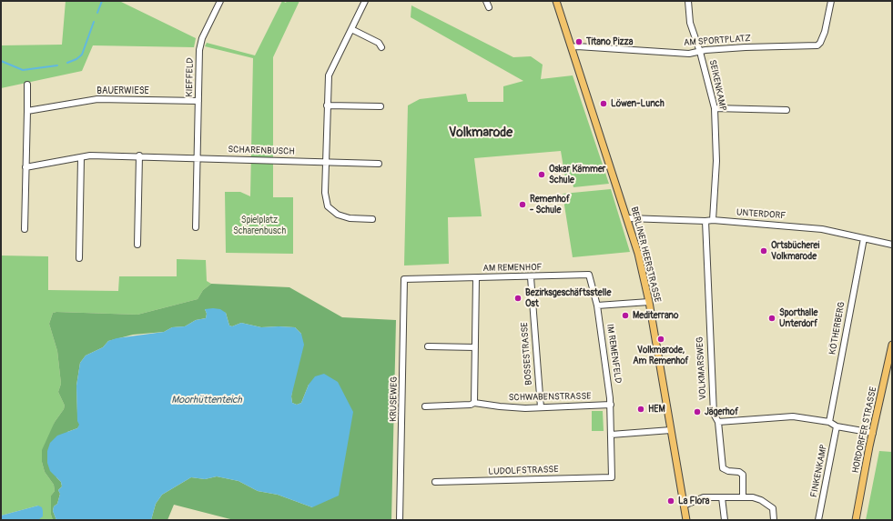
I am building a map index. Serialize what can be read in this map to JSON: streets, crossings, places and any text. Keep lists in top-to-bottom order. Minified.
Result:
{"streets":{"main road":["BERLINER HEERSTRASSE","HORDORFER STRASSE"],"street":["AM SPORTPLATZ","KIEFFELD","SEIKENKAMP","BAUERWIESE","SCHARENBUSCH","UNTERDORF","AM REMENHOF","KÖTHERBERG","BOSSESTRASSE","IM REMENFELD","VOLKMARSWEG","SCHWABENSTRASSE","KRUSEWEG","LUDOLFSTRASSE","FINKENKAMP"]},"crossings":[["AM SPORTPLATZ","SEIKENKAMP"],["AM SPORTPLATZ","BERLINER HEERSTRASSE"],["KIEFFELD","BAUERWIESE"],["KIEFFELD","SCHARENBUSCH"],["SEIKENKAMP","UNTERDORF"],["UNTERDORF","BERLINER HEERSTRASSE"],["UNTERDORF","KÖTHERBERG"],["UNTERDORF","VOLKMARSWEG"],["AM REMENHOF","BOSSESTRASSE"],["AM REMENHOF","IM REMENFELD"],["AM REMENHOF","KRUSEWEG"],["BOSSESTRASSE","SCHWABENSTRASSE"],["IM REMENFELD","SCHWABENSTRASSE"],["IM REMENFELD","LUDOLFSTRASSE"]],"districts":["Volkmarode"],"water":["Moorhüttenteich"],"parks":["Spielplatz Scharenbusch"],"places":["Titano Pizza","Löwen-Lunch","Oskar Kämmer Schule","Remenhof - Schule","Ortsbücherei Volkmarode","Bezirksgeschäftsstelle Ost","Mediterrano","Sporthalle Unterdorf","Volkmarode, Am Remenhof","HEM","Jägerhof","La Flora"]}
